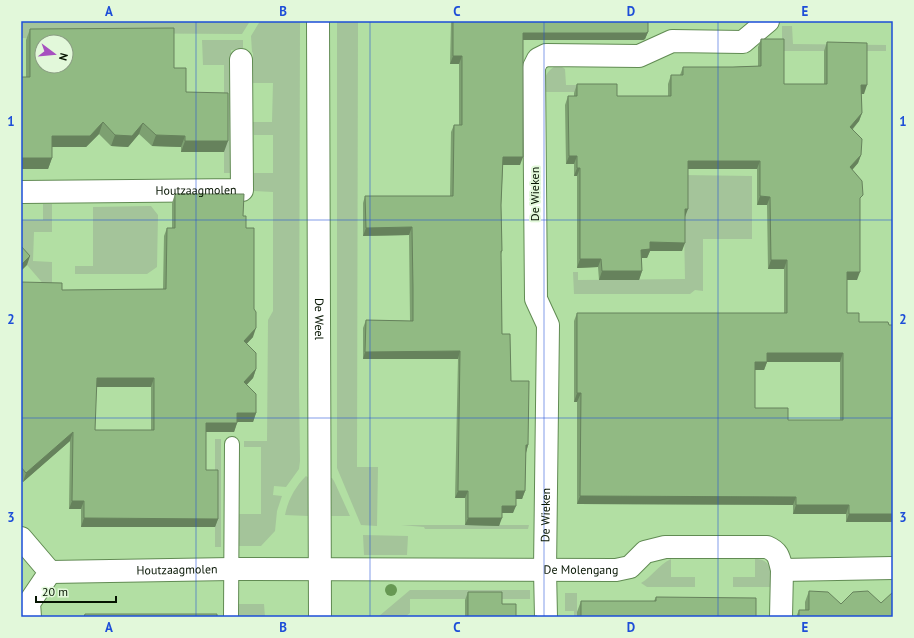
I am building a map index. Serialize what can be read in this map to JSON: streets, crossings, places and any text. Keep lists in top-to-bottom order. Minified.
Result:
{"streets":{"street":["Houtzaagmolen","De Wieken","De Weel","De Molengang"]},"crossings":[["Houtzaagmolen","De Weel"],["Houtzaagmolen","De Molengang"],["De Wieken","De Molengang"],["De Weel","De Molengang"]],"scale_bar":"20 m","north":"right","grid":{"columns":["A","B","C","D","E"],"rows":["1","2","3"]}}
